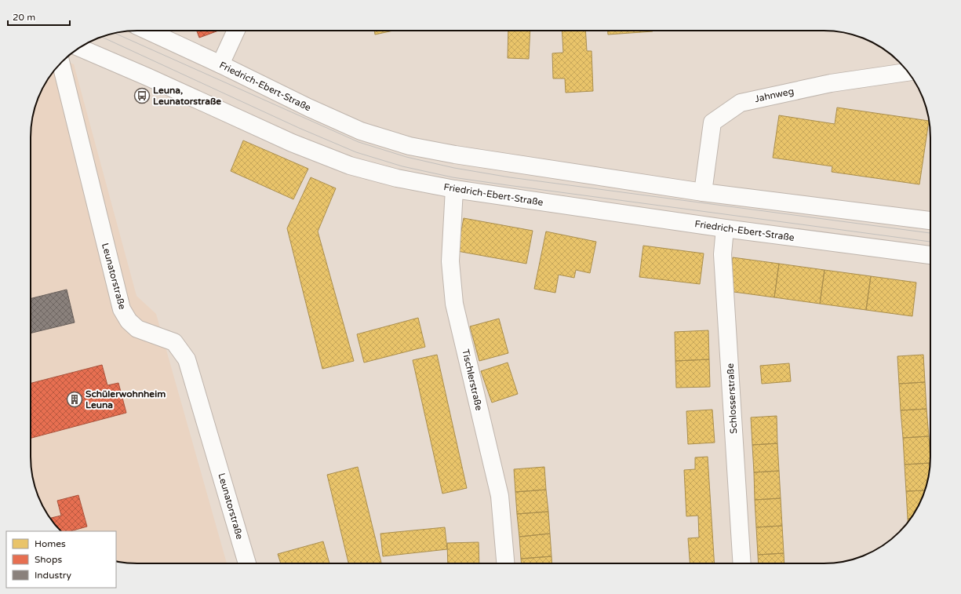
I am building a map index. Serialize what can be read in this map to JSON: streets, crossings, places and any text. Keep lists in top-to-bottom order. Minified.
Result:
{"streets":{"main road":["Friedrich-Ebert-Straße","Jahnweg","Leunatorstraße","Tischlerstraße","Schlosserstraße"]},"crossings":[["Friedrich-Ebert-Straße","Jahnweg"],["Friedrich-Ebert-Straße","Tischlerstraße"],["Friedrich-Ebert-Straße","Schlosserstraße"]],"places":{"bus stop":["Leuna, Leunatorstraße"],"building":["Schülerwohnheim Leuna"]},"legend":["Homes","Shops","Industry"],"scale_bar":"20 m"}
